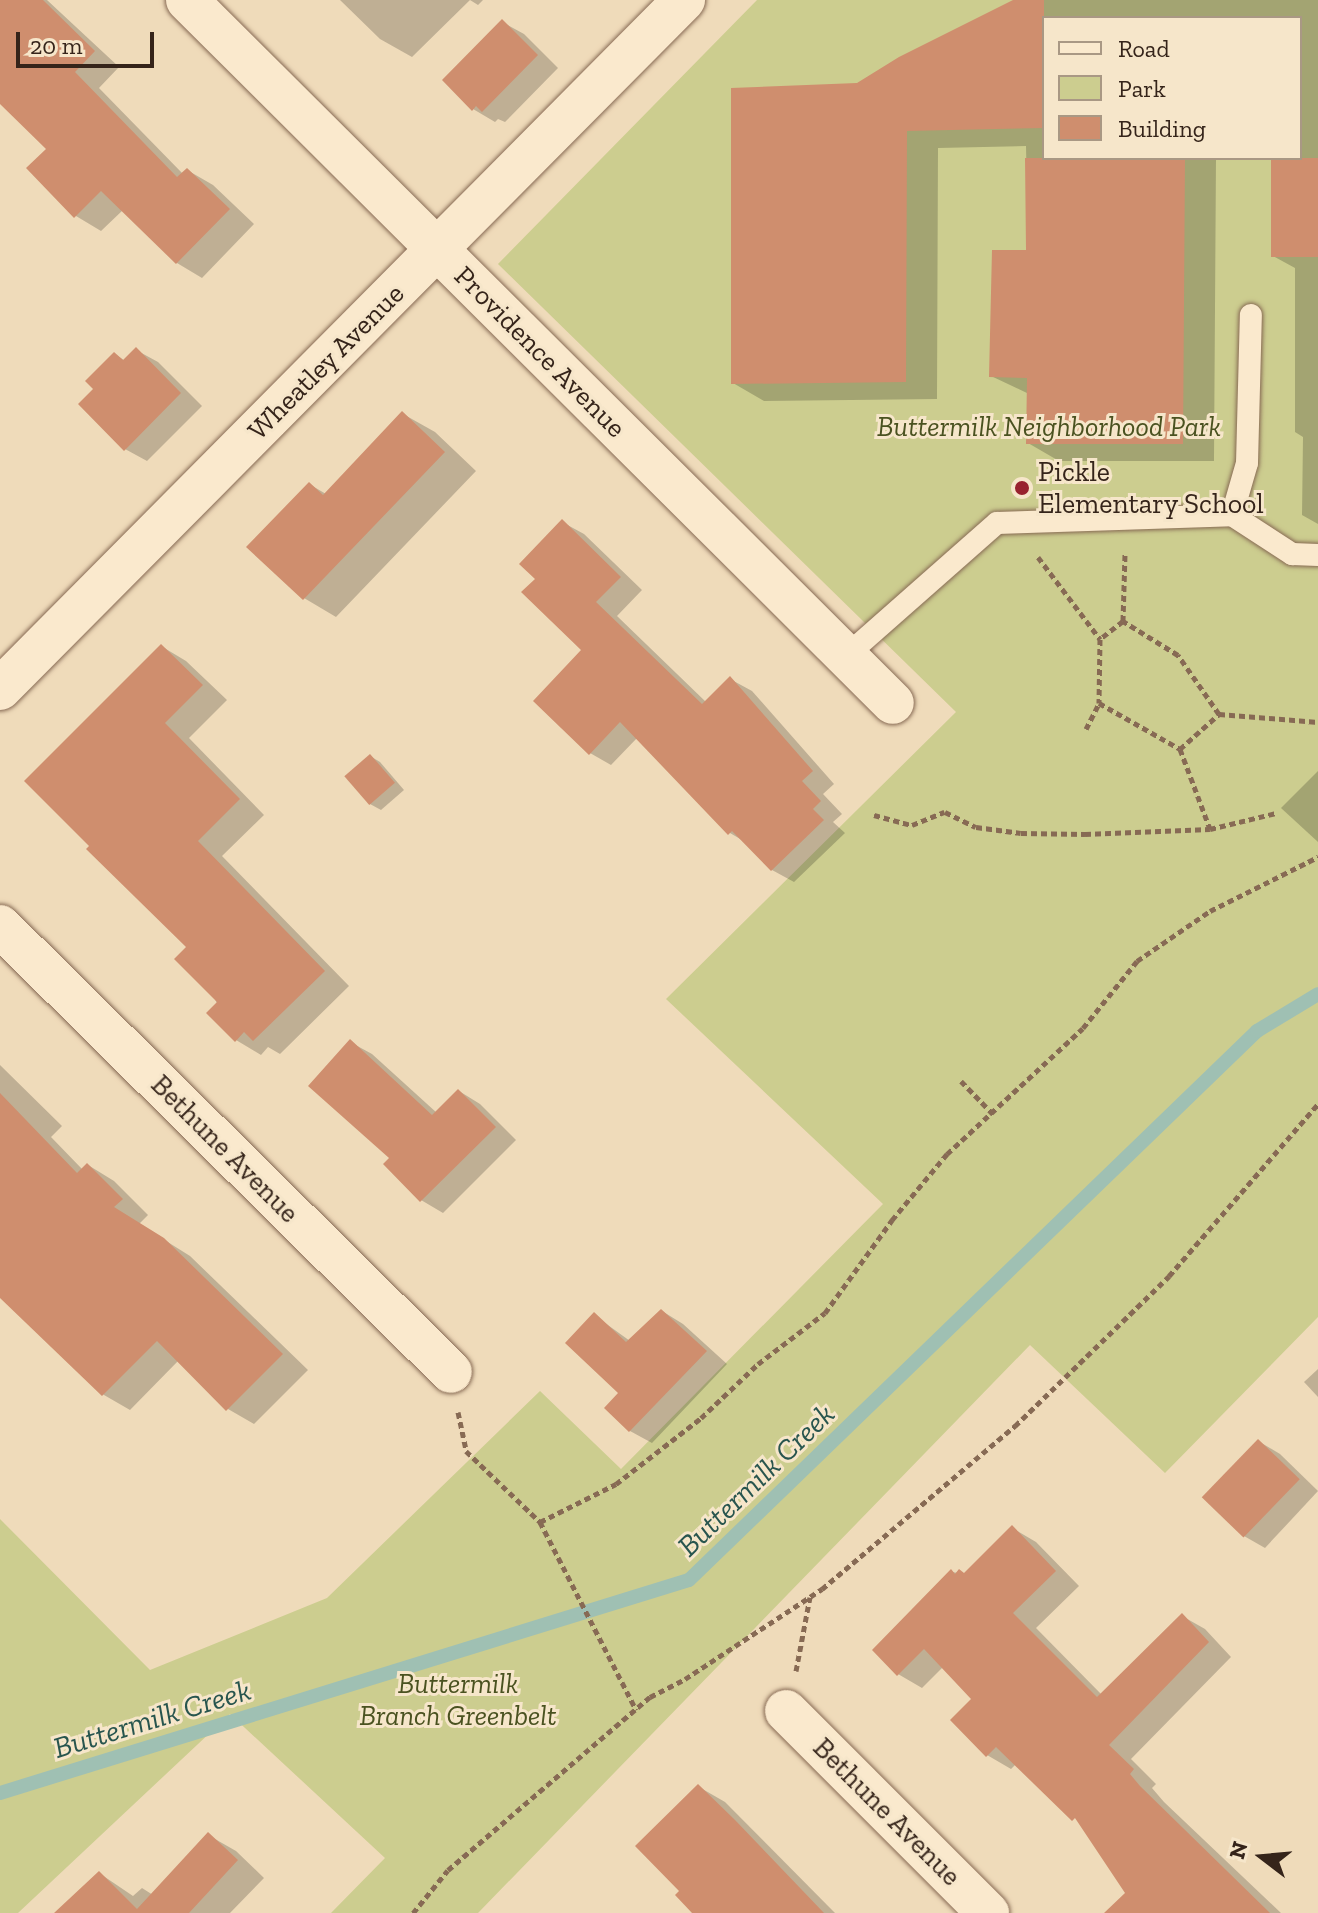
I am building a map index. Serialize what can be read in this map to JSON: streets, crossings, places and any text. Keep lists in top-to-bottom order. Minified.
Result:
{"streets":{"street":["Providence Avenue","Wheatley Avenue","Bethune Avenue"]},"crossings":[["Providence Avenue","Wheatley Avenue"]],"water":["Buttermilk Creek"],"parks":["Buttermilk Neighborhood Park","Buttermilk Branch Greenbelt"],"places":["Pickle Elementary School"],"legend":["Road","Park","Building"],"scale_bar":"20 m","north":"left"}
